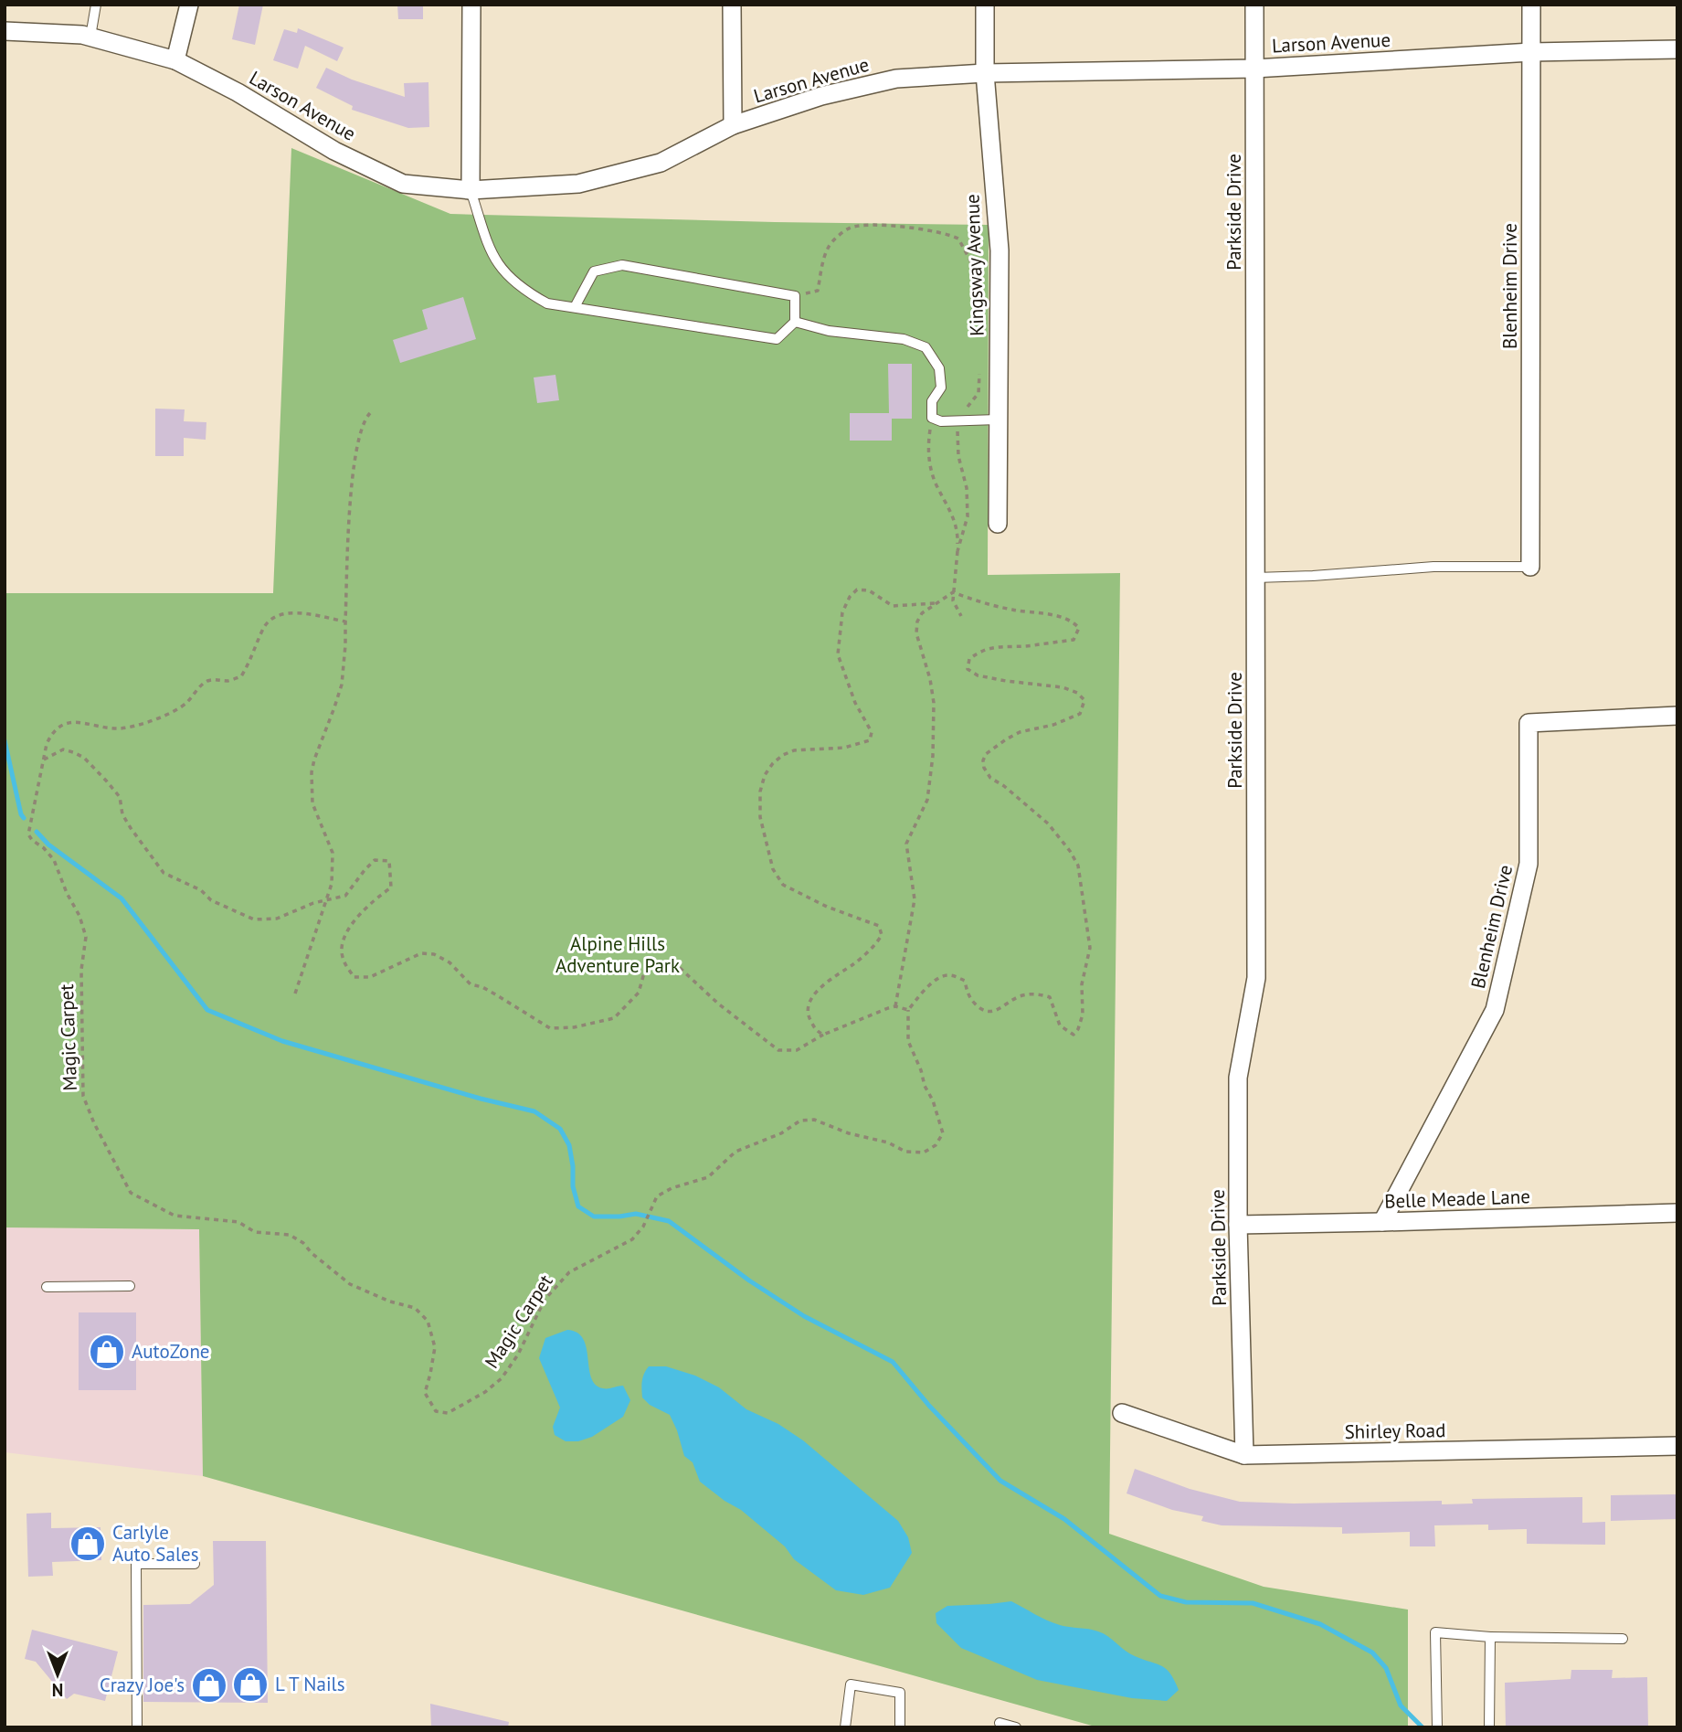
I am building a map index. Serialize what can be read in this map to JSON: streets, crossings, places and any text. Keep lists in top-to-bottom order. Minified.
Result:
{"streets":{"street":["Larson Avenue","Parkside Drive","Kingsway Avenue","Blenheim Drive","Belle Meade Lane","Shirley Road"],"path":["Magic Carpet"]},"crossings":[["Larson Avenue","Parkside Drive"],["Larson Avenue","Kingsway Avenue"],["Larson Avenue","Blenheim Drive"],["Parkside Drive","Belle Meade Lane"],["Parkside Drive","Shirley Road"],["Blenheim Drive","Belle Meade Lane"]],"parks":["Alpine Hills Adventure Park"],"places":{"shop":["AutoZone","Carlyle Auto Sales","L T Nails","Crazy Joe's"]},"north":"bottom"}
